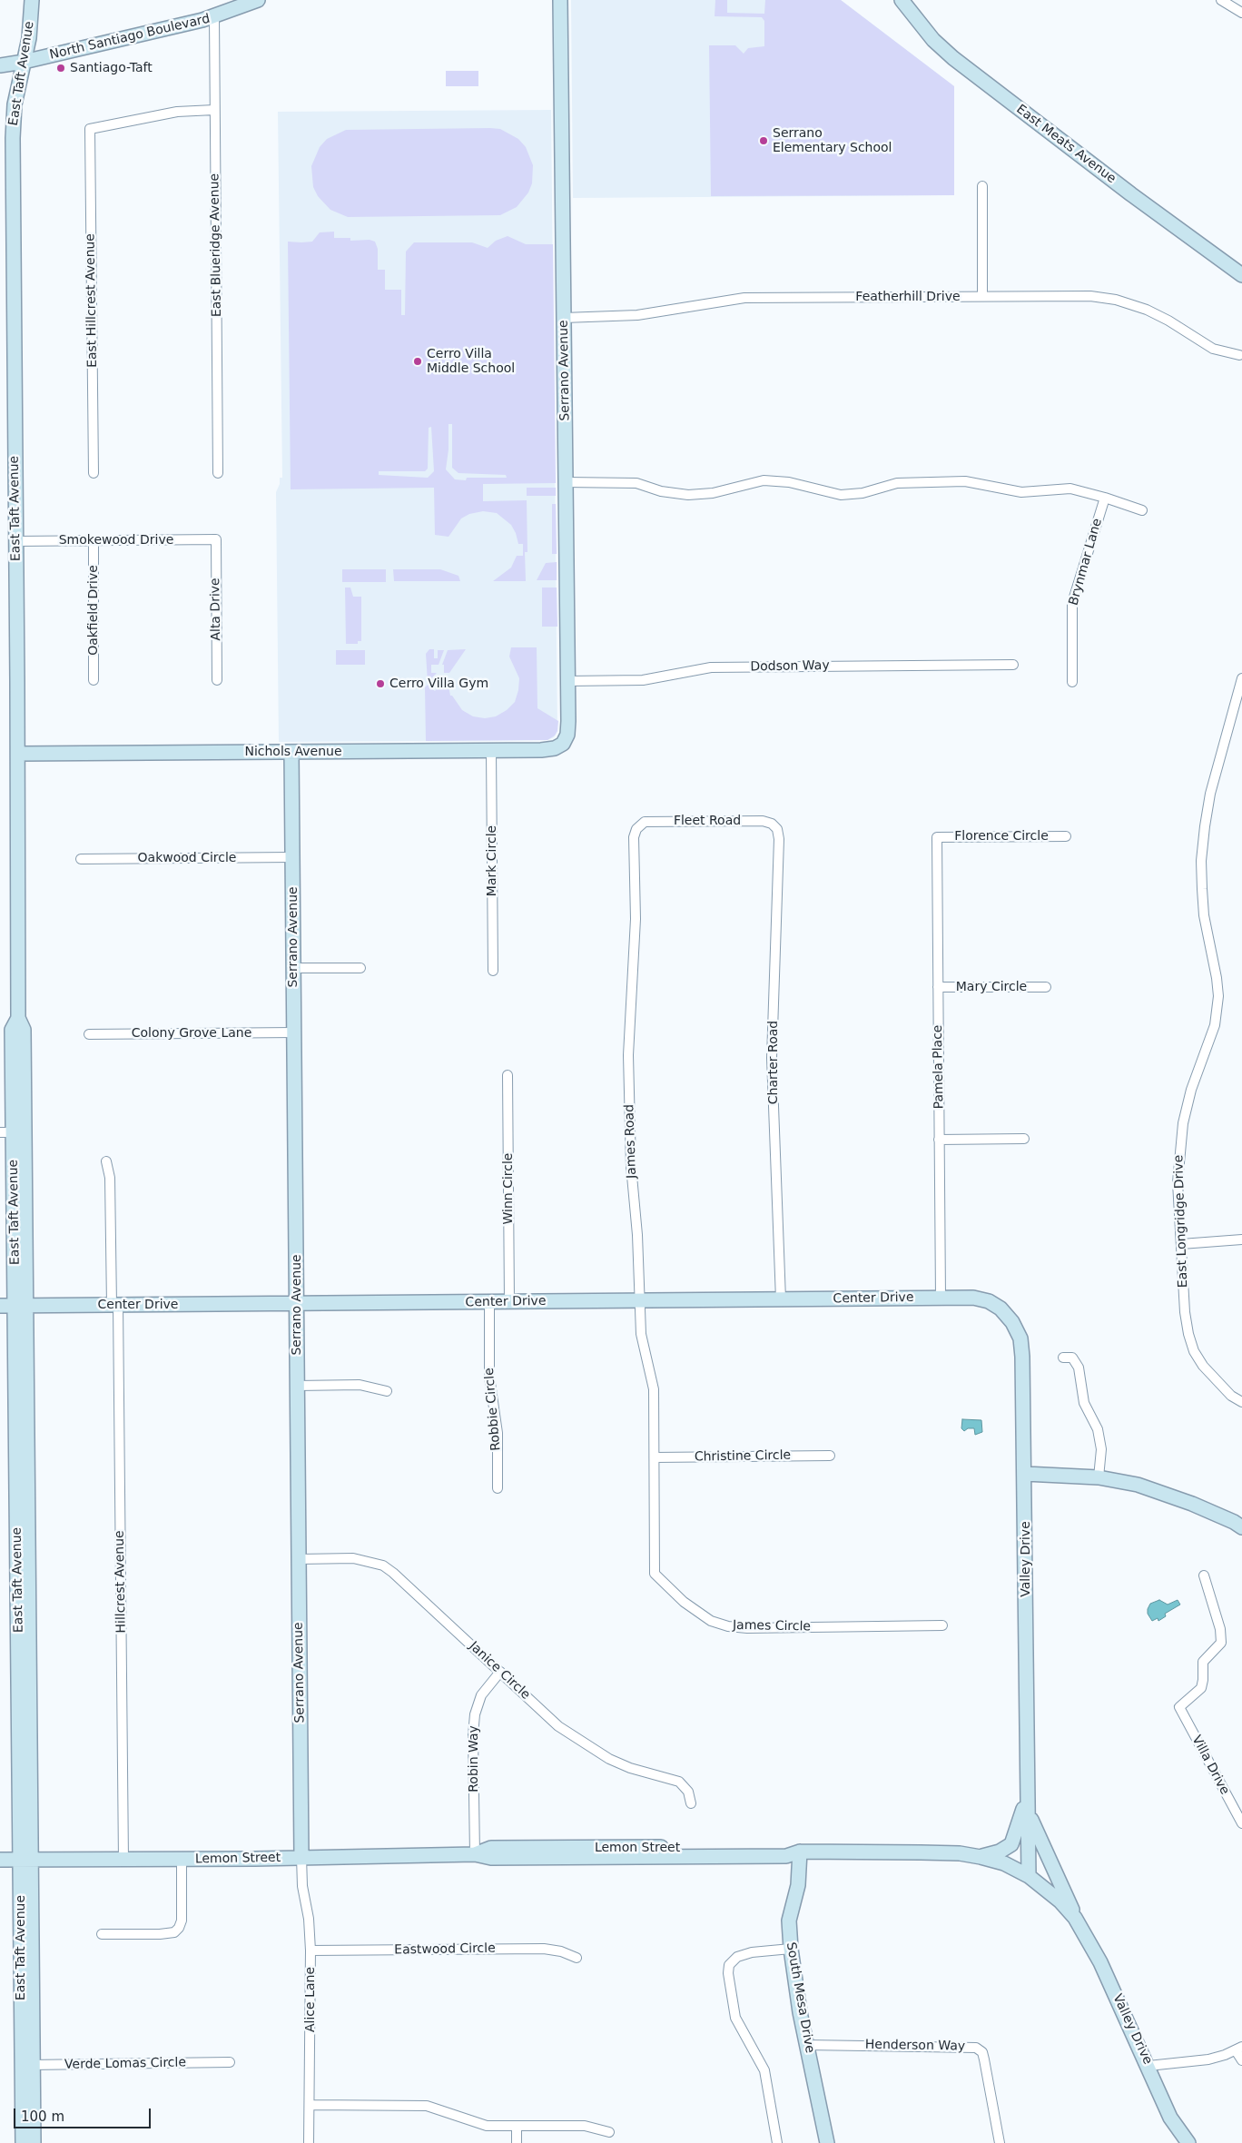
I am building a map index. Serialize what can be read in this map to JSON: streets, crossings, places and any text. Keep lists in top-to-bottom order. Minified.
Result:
{"streets":{"street":["North Santiago Boulevard","East Taft Avenue","East Meats Avenue","East Blueridge Avenue","Featherhill Drive","East Hillcrest Avenue","Serrano Avenue","Smokewood Drive","Brynmar Lane","Alta Drive","Oakfield Drive","Dodson Way","Nichols Avenue","Fleet Road","Florence Circle","Oakwood Circle","Mark Circle","Mary Circle","Colony Grove Lane","Charter Road","Pamela Place","James Road","Winn Circle","East Longridge Drive","Center Drive","Robbie Circle","Christine Circle","Valley Drive","Hillcrest Avenue","James Circle","Janice Circle","Robin Way","Villa Drive","Lemon Street","Eastwood Circle","South Mesa Drive","Alice Lane","Henderson Way","Verde Lomas Circle"]},"crossings":[["North Santiago Boulevard","East Taft Avenue"],["North Santiago Boulevard","East Blueridge Avenue"],["East Taft Avenue","Smokewood Drive"],["East Taft Avenue","Nichols Avenue"],["East Taft Avenue","Center Drive"],["East Taft Avenue","Lemon Street"],["East Taft Avenue","Verde Lomas Circle"],["East Blueridge Avenue","East Hillcrest Avenue"],["Featherhill Drive","Serrano Avenue"],["Serrano Avenue","Dodson Way"],["Serrano Avenue","Nichols Avenue"],["Serrano Avenue","Oakwood Circle"],["Serrano Avenue","Colony Grove Lane"],["Serrano Avenue","Center Drive"],["Serrano Avenue","Janice Circle"],["Serrano Avenue","Lemon Street"],["Serrano Avenue","Alice Lane"],["Smokewood Drive","Alta Drive"],["Smokewood Drive","Oakfield Drive"],["Nichols Avenue","Mark Circle"],["Fleet Road","Charter Road"],["Fleet Road","James Road"],["Florence Circle","Pamela Place"],["Mary Circle","Pamela Place"],["Charter Road","Center Drive"],["Pamela Place","Center Drive"],["James Road","Center Drive"],["James Road","Christine Circle"],["James Road","James Circle"],["Winn Circle","Center Drive"],["Center Drive","Robbie Circle"],["Center Drive","Valley Drive"],["Center Drive","Hillcrest Avenue"],["Christine Circle","James Circle"],["Valley Drive","Lemon Street"],["Hillcrest Avenue","Lemon Street"],["Janice Circle","Robin Way"],["Robin Way","Lemon Street"],["Lemon Street","South Mesa Drive"],["Lemon Street","Alice Lane"],["Eastwood Circle","Alice Lane"],["South Mesa Drive","Henderson Way"]],"places":["Santiago-Taft","Serrano Elementary School","Cerro Villa Middle School","Cerro Villa Gym"],"scale_bar":"100 m"}
